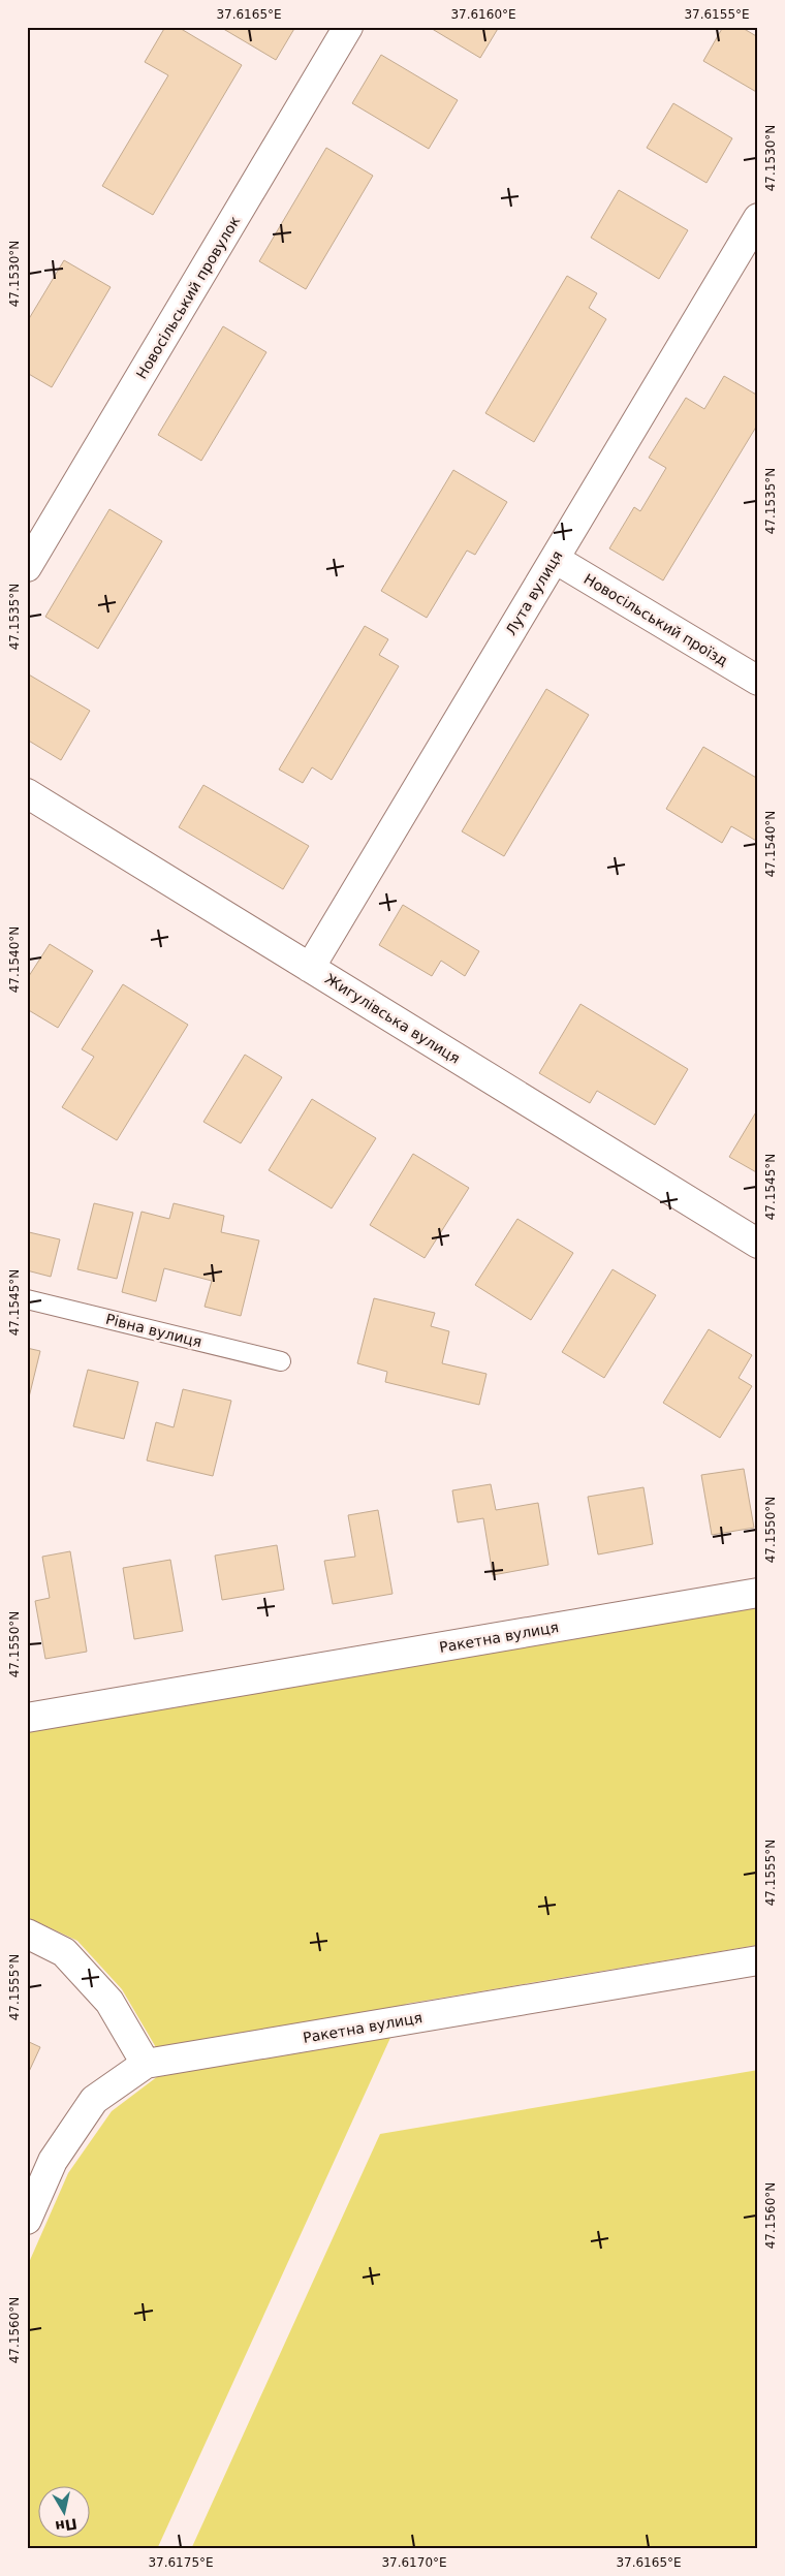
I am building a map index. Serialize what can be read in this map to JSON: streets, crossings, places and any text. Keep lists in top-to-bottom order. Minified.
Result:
{"streets":{"street":["Новосільський провулок","Лута вулиця","Новосільський проїзд","Жигулівська вулиця","Ракетна вулиця"],"lane":["Рівна вулиця"]},"crossings":[["Лута вулиця","Новосільський проїзд"],["Лута вулиця","Жигулівська вулиця"]],"north":"bottom","coordinates":["37.6165°E","37.6160°E","37.6155°E","47.1530°N","47.1535°N","47.1540°N","47.1545°N","47.1550°N","47.1555°N","47.1560°N","37.6175°E","37.6170°E"]}
